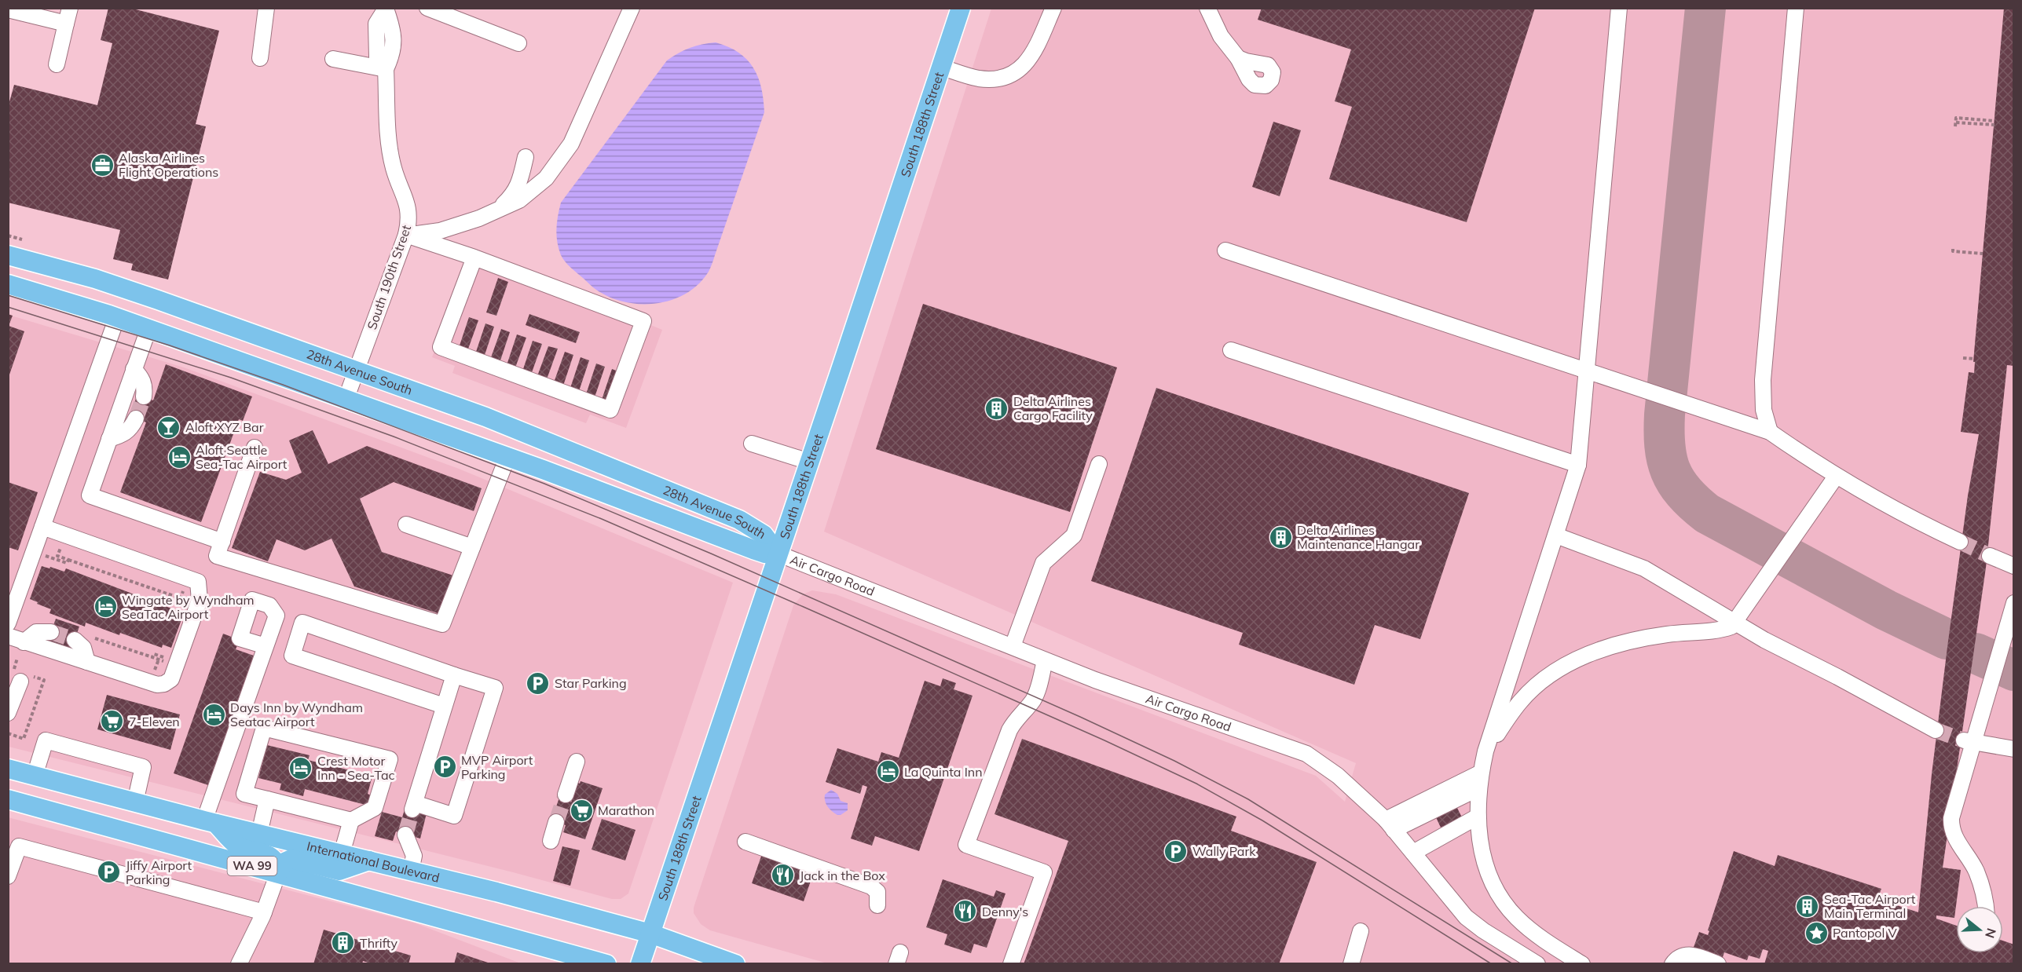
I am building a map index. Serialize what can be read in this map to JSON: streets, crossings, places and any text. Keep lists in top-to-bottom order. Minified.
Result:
{"streets":{"main road":["South 188th Street","28th Avenue South","International Boulevard","WA 99"],"street":["South 190th Street","Air Cargo Road"]},"crossings":[["South 188th Street","28th Avenue South"],["South 188th Street","Air Cargo Road"],["South 188th Street","International Boulevard"],["South 190th Street","28th Avenue South"],["28th Avenue South","Air Cargo Road"]],"places":{"office":["Alaska Airlines Flight Operations"],"building":["Delta Airlines Cargo Facility","Delta Airlines Maintenance Hangar","Sea-Tac Airport Main Terminal","Thrifty"],"bar":["Aloft XYZ Bar"],"hotel":["Aloft Seattle Sea-Tac Airport","Wingate by Wyndham SeaTac Airport","Days Inn by Wyndham Seatac Airport","Crest Motor Inn - Sea-Tac","La Quinta Inn"],"parking":["Star Parking","MVP Airport Parking","Wally Park","Jiffy Airport Parking"],"supermarket":["7-Eleven","Marathon"],"restaurant":["Jack in the Box","Denny's"],"place":["Pantopol V"]},"north":"right"}
